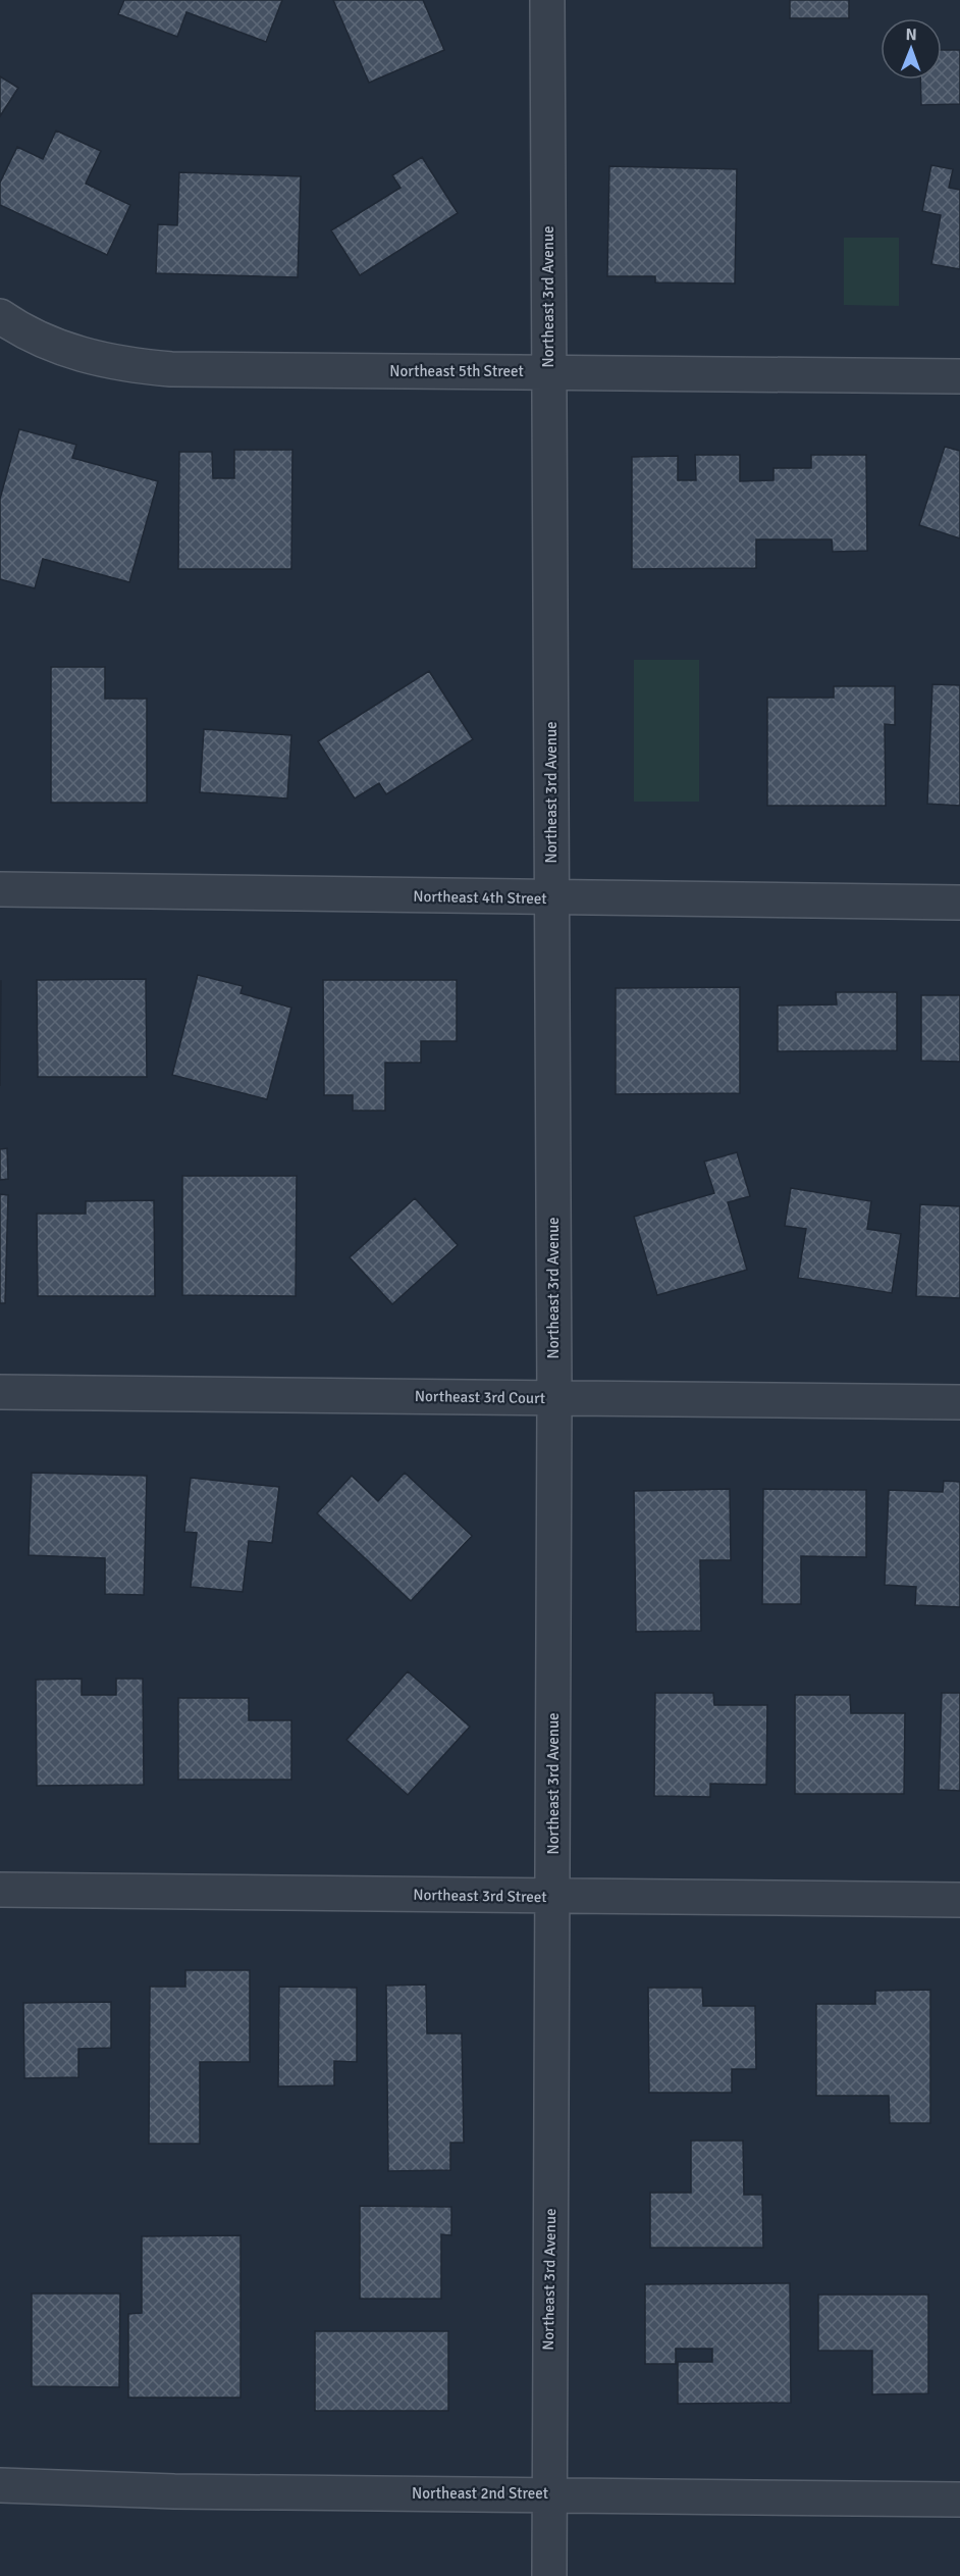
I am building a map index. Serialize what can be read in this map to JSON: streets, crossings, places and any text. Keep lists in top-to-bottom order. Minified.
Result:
{"streets":{"street":["Northeast 3rd Avenue","Northeast 5th Street","Northeast 4th Street","Northeast 3rd Court","Northeast 3rd Street","Northeast 2nd Street"]},"crossings":[["Northeast 3rd Avenue","Northeast 5th Street"],["Northeast 3rd Avenue","Northeast 4th Street"],["Northeast 3rd Avenue","Northeast 3rd Court"],["Northeast 3rd Avenue","Northeast 3rd Street"],["Northeast 3rd Avenue","Northeast 2nd Street"]],"north":"top"}
